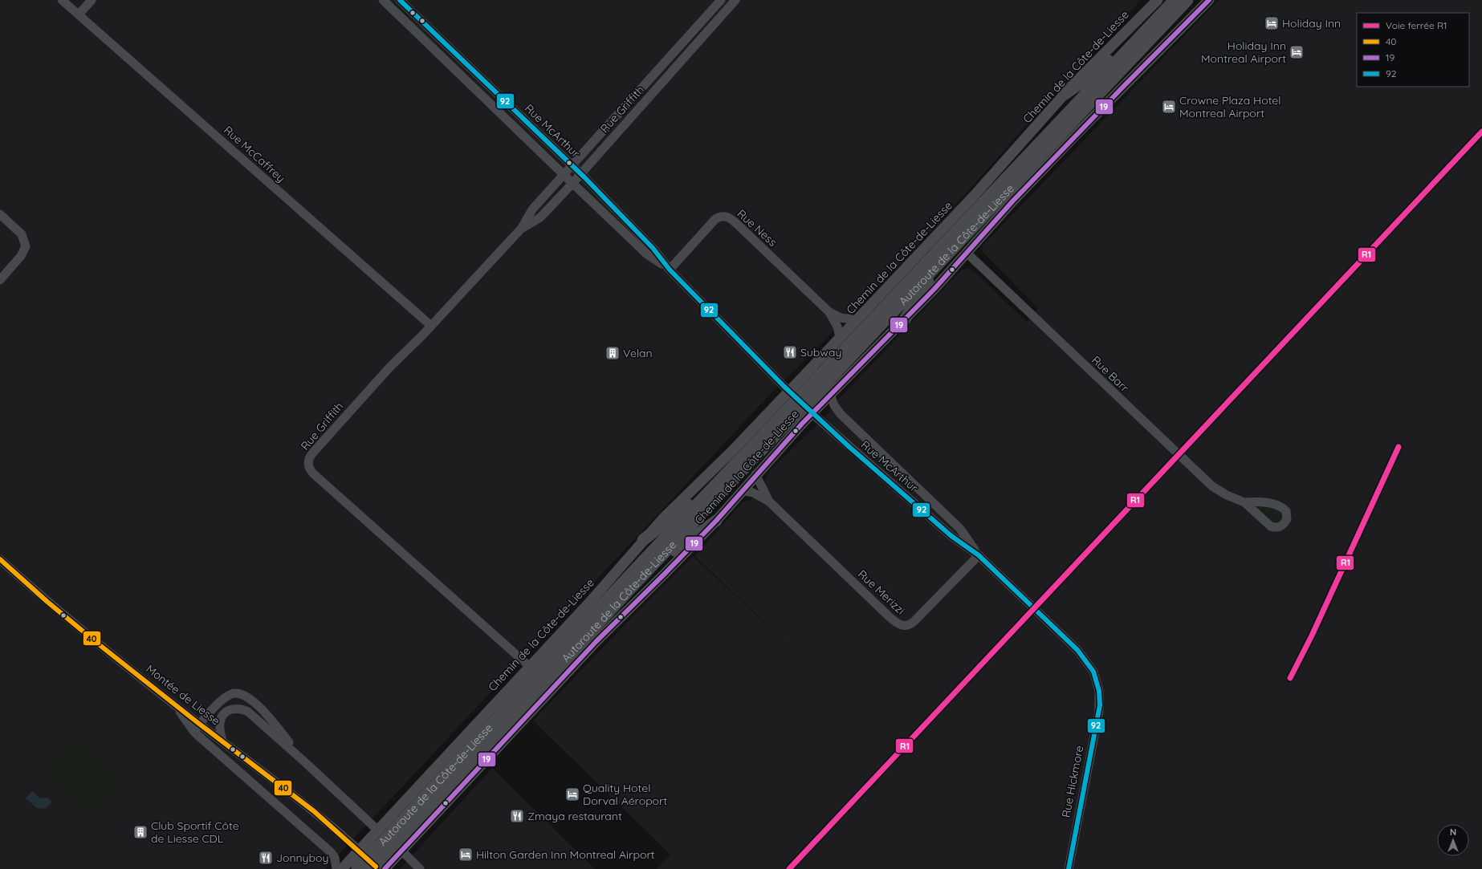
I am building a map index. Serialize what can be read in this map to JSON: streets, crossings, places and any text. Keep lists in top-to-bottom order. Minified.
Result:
{"streets":{"highway":["Autoroute de la Côte-de-Liesse"],"main road":["Chemin de la Côte-de-Liesse"],"street":["Rue Griffith","Rue McArthur","Rue McCaffrey","Rue Ness","Rue Barr","Rue Merizzi","Montée de Liesse","Rue Hickmore"]},"crossings":[["Chemin de la Côte-de-Liesse","Rue Griffith"],["Chemin de la Côte-de-Liesse","Rue Ness"],["Chemin de la Côte-de-Liesse","Autoroute de la Côte-de-Liesse"],["Chemin de la Côte-de-Liesse","Rue Barr"],["Chemin de la Côte-de-Liesse","Rue Merizzi"],["Rue Griffith","Rue McArthur"],["Rue Griffith","Rue McCaffrey"],["Rue McArthur","Rue Ness"],["Rue McArthur","Rue Merizzi"],["Rue McArthur","Rue Hickmore"],["Rue Merizzi","Rue Hickmore"]],"places":{"hotel":["Holiday Inn","Holiday Inn Montreal Airport","Crowne Plaza Hotel Montreal Airport","Quality Hotel Dorval Aéroport","Hilton Garden Inn Montreal Airport"],"restaurant":["Subway","Zmaya restaurant","Jonnyboy"],"building":["Velan","Club Sportif Côte de Liesse CDL"]},"lines":["transit line 19","transit line 92","rail line R1","transit line 40"],"legend":["Voie ferrée R1","40","19","92"],"north":"top"}
